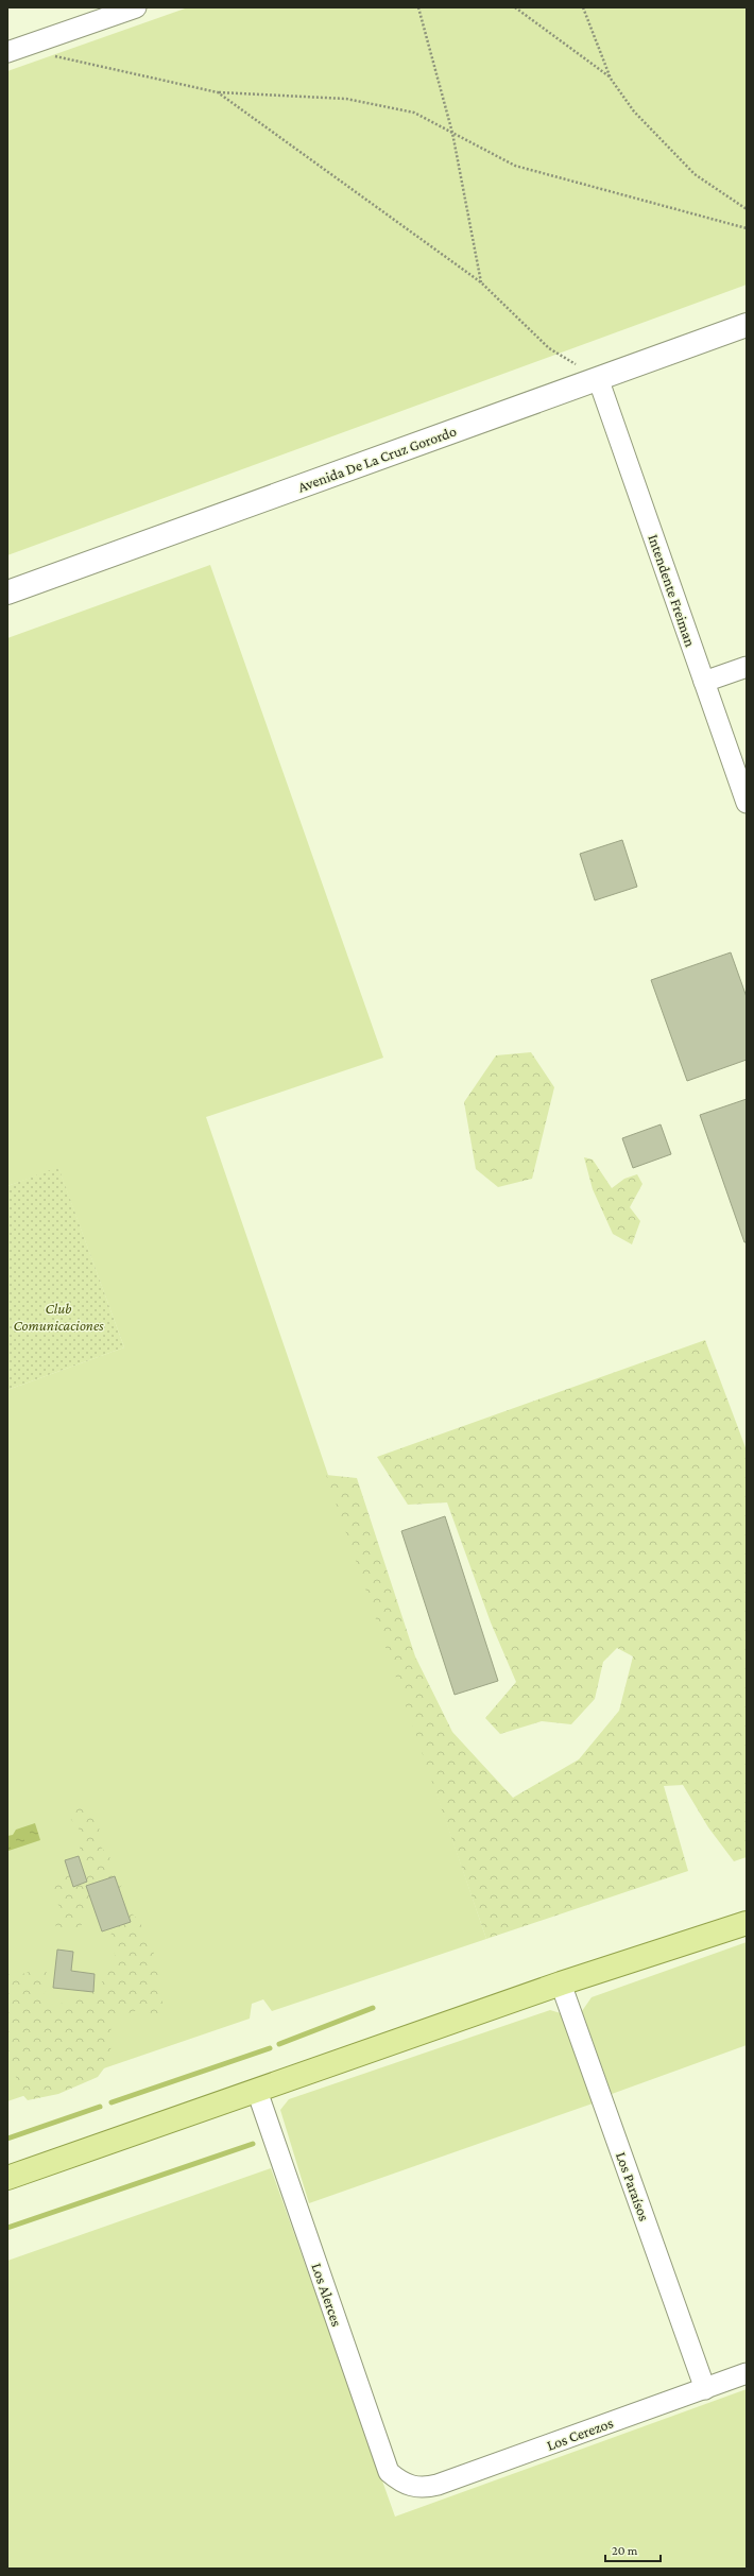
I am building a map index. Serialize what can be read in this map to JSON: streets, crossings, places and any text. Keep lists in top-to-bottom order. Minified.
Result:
{"streets":{"main road":["Avenida De La Cruz Gorordo"],"street":["Intendente Freiman","Los Paraísos","Los Alerces","Los Cerezos"]},"crossings":[["Avenida De La Cruz Gorordo","Intendente Freiman"],["Los Paraísos","Los Cerezos"],["Los Alerces","Los Cerezos"]],"parks":["Club Comunicaciones"],"scale_bar":"20 m"}
